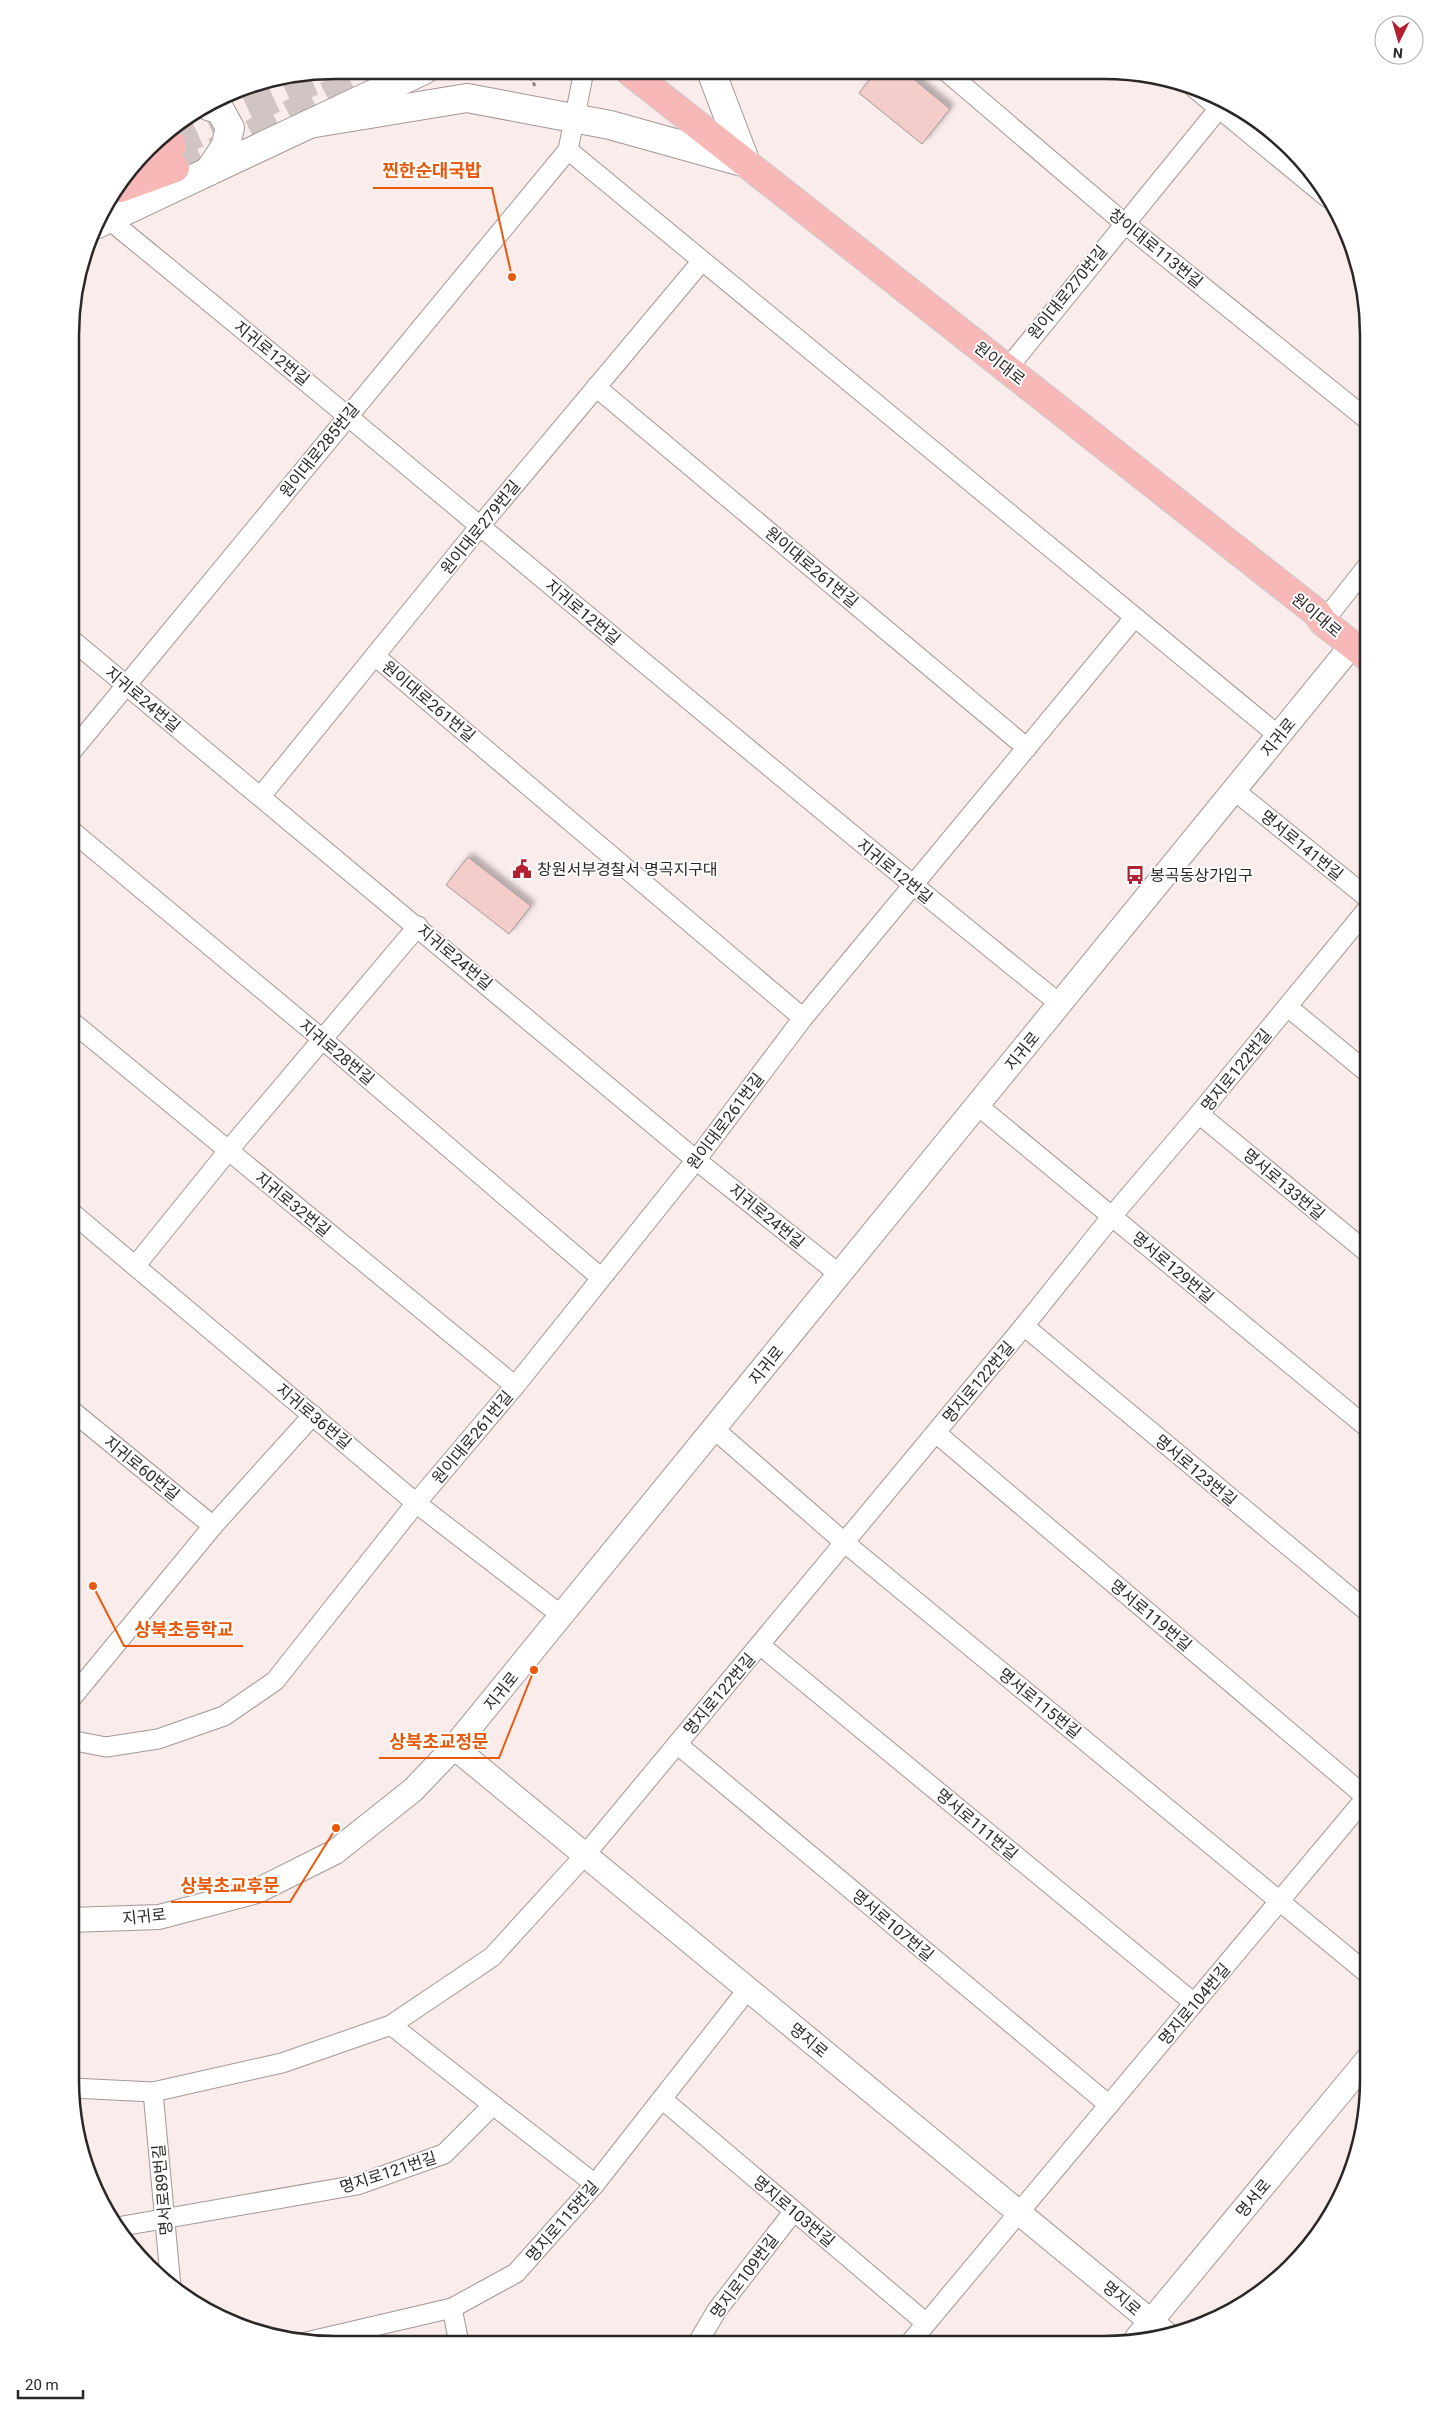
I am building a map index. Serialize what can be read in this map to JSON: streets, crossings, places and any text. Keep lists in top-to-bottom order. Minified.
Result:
{"streets":{"main road":["원이대로"],"street":["창이대로113번길","원이대로270번길","지귀로12번길","원이대로285번길","원이대로279번길","원이대로261번길","지귀로24번길","지귀로","명서로141번길","지귀로28번길","명지로122번길","명서로133번길","지귀로32번길","명서로129번길","지귀로36번길","지귀로60번길","명서로123번길","명서로119번길","명서로115번길","명서로111번길","명서로107번길","명지로104번길","명지로","명지로121번길","명서로89번길","명서로","명지로103번길","명지로115번길","명지로109번길"]},"crossings":[["창이대로113번길","원이대로270번길"],["원이대로270번길","원이대로"],["지귀로12번길","원이대로285번길"],["지귀로12번길","원이대로279번길"],["지귀로12번길","원이대로261번길"],["지귀로12번길","지귀로"],["원이대로285번길","지귀로24번길"],["원이대로279번길","원이대로261번길"],["원이대로279번길","지귀로24번길"],["원이대로261번길","지귀로24번길"],["원이대로261번길","지귀로28번길"],["원이대로261번길","지귀로32번길"],["원이대로261번길","지귀로36번길"],["지귀로24번길","지귀로"],["지귀로","명서로141번길"],["지귀로","명서로129번길"],["지귀로","지귀로36번길"],["지귀로","명서로115번길"],["지귀로","명지로"],["명지로122번길","명서로133번길"],["명지로122번길","명서로129번길"],["명지로122번길","명서로123번길"],["명지로122번길","명서로119번길"],["명지로122번길","명서로115번길"],["명지로122번길","명서로111번길"],["명지로122번길","명서로107번길"],["명지로122번길","명지로"],["명서로115번길","명지로104번길"],["명서로111번길","명지로104번길"],["명서로107번길","명지로104번길"],["명지로104번길","명지로"],["명지로","명서로"],["명지로","명지로115번길"],["명지로121번길","명서로89번길"],["명지로103번길","명지로115번길"],["명지로103번길","명지로109번길"]],"places":{"other":["찐한순대국밥","상북초등학교","상북초교정문","상북초교후문"],"public building":["창원서부경찰서 명곡지구대"],"bus stop":["봉곡동상가입구"]},"scale_bar":"20 m","north":"bottom"}
